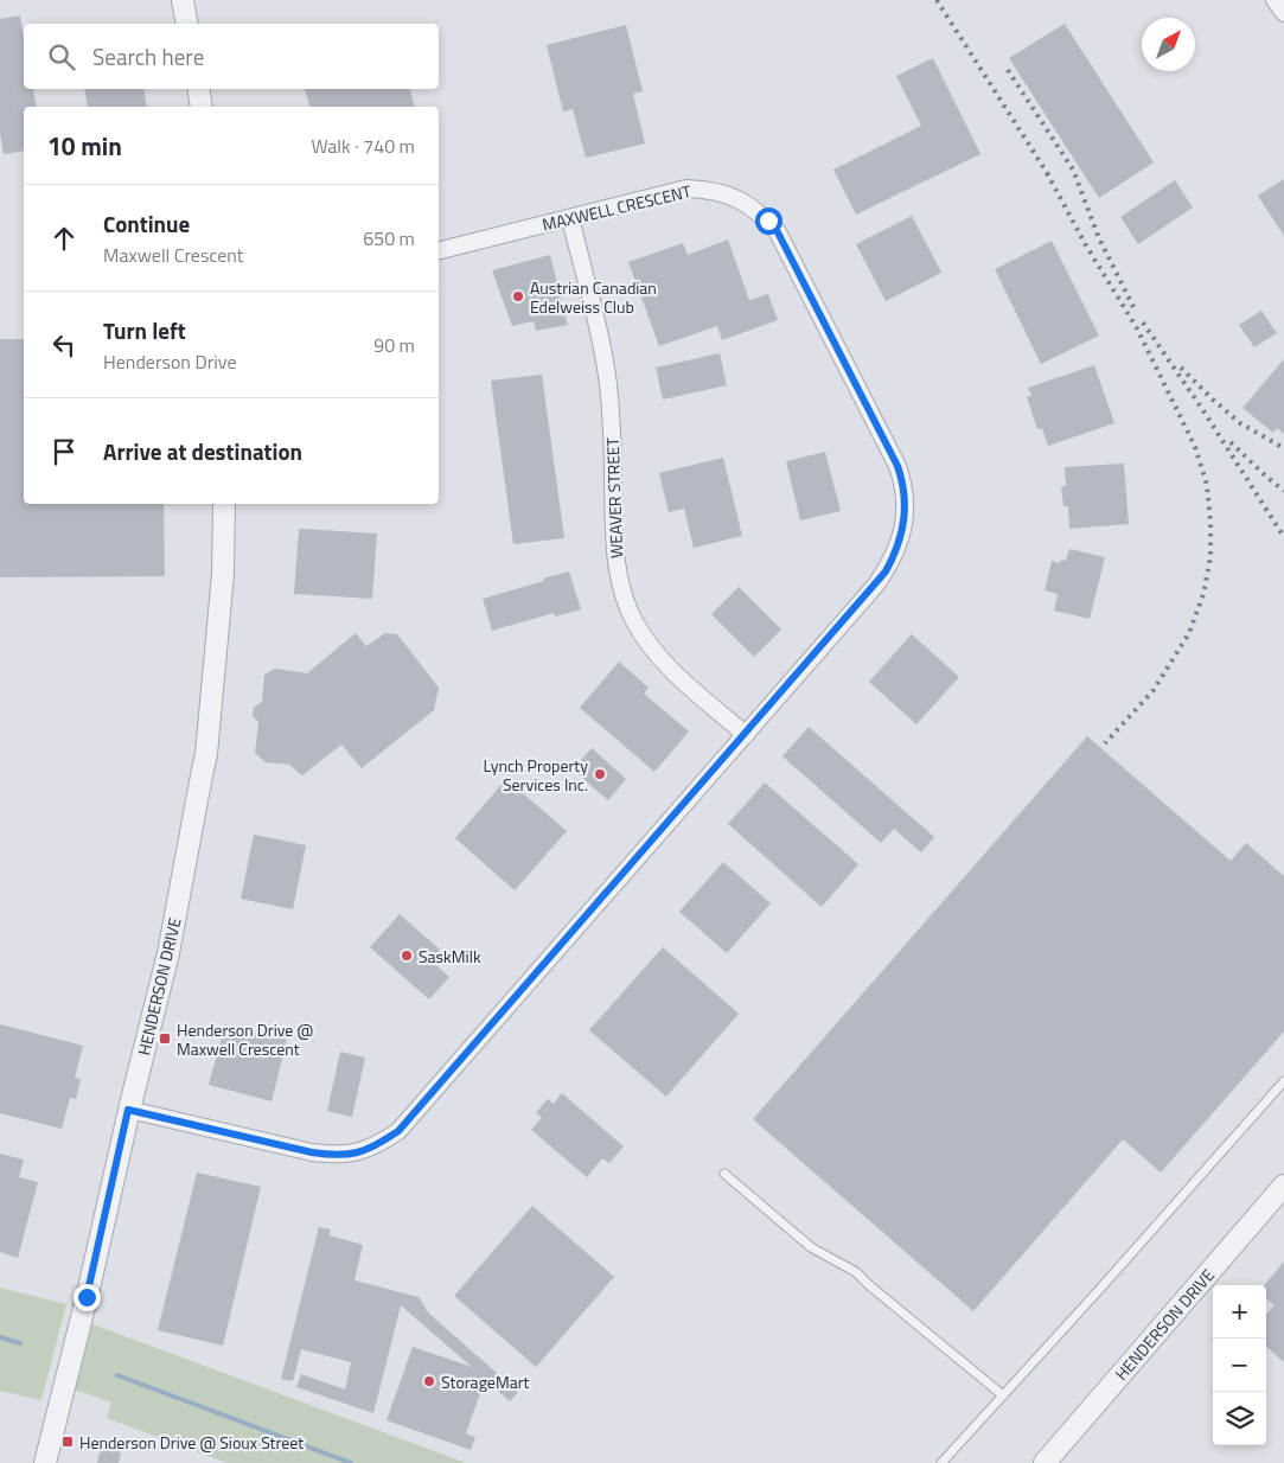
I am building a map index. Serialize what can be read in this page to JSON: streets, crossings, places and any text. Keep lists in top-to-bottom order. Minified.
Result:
{"streets":{"street":["MAXWELL CRESCENT","WEAVER STREET","HENDERSON DRIVE"]},"crossings":[["MAXWELL CRESCENT","WEAVER STREET"],["MAXWELL CRESCENT","HENDERSON DRIVE"]],"places":{"other":["Austrian Canadian Edelweiss Club","Lynch Property Services Inc.","SaskMilk","StorageMart"],"transit":["Henderson Drive @ Maxwell Crescent","Henderson Drive @ Sioux Street"]},"north":"top right","page":{"search":"Search here","heading":["10 min","Walk · 740 m"],"list":[["Continue","Maxwell Crescent","650 m"],["Turn left","Henderson Drive","90 m"],"Arrive at destination"],"map_buttons":["+","−"]}}
